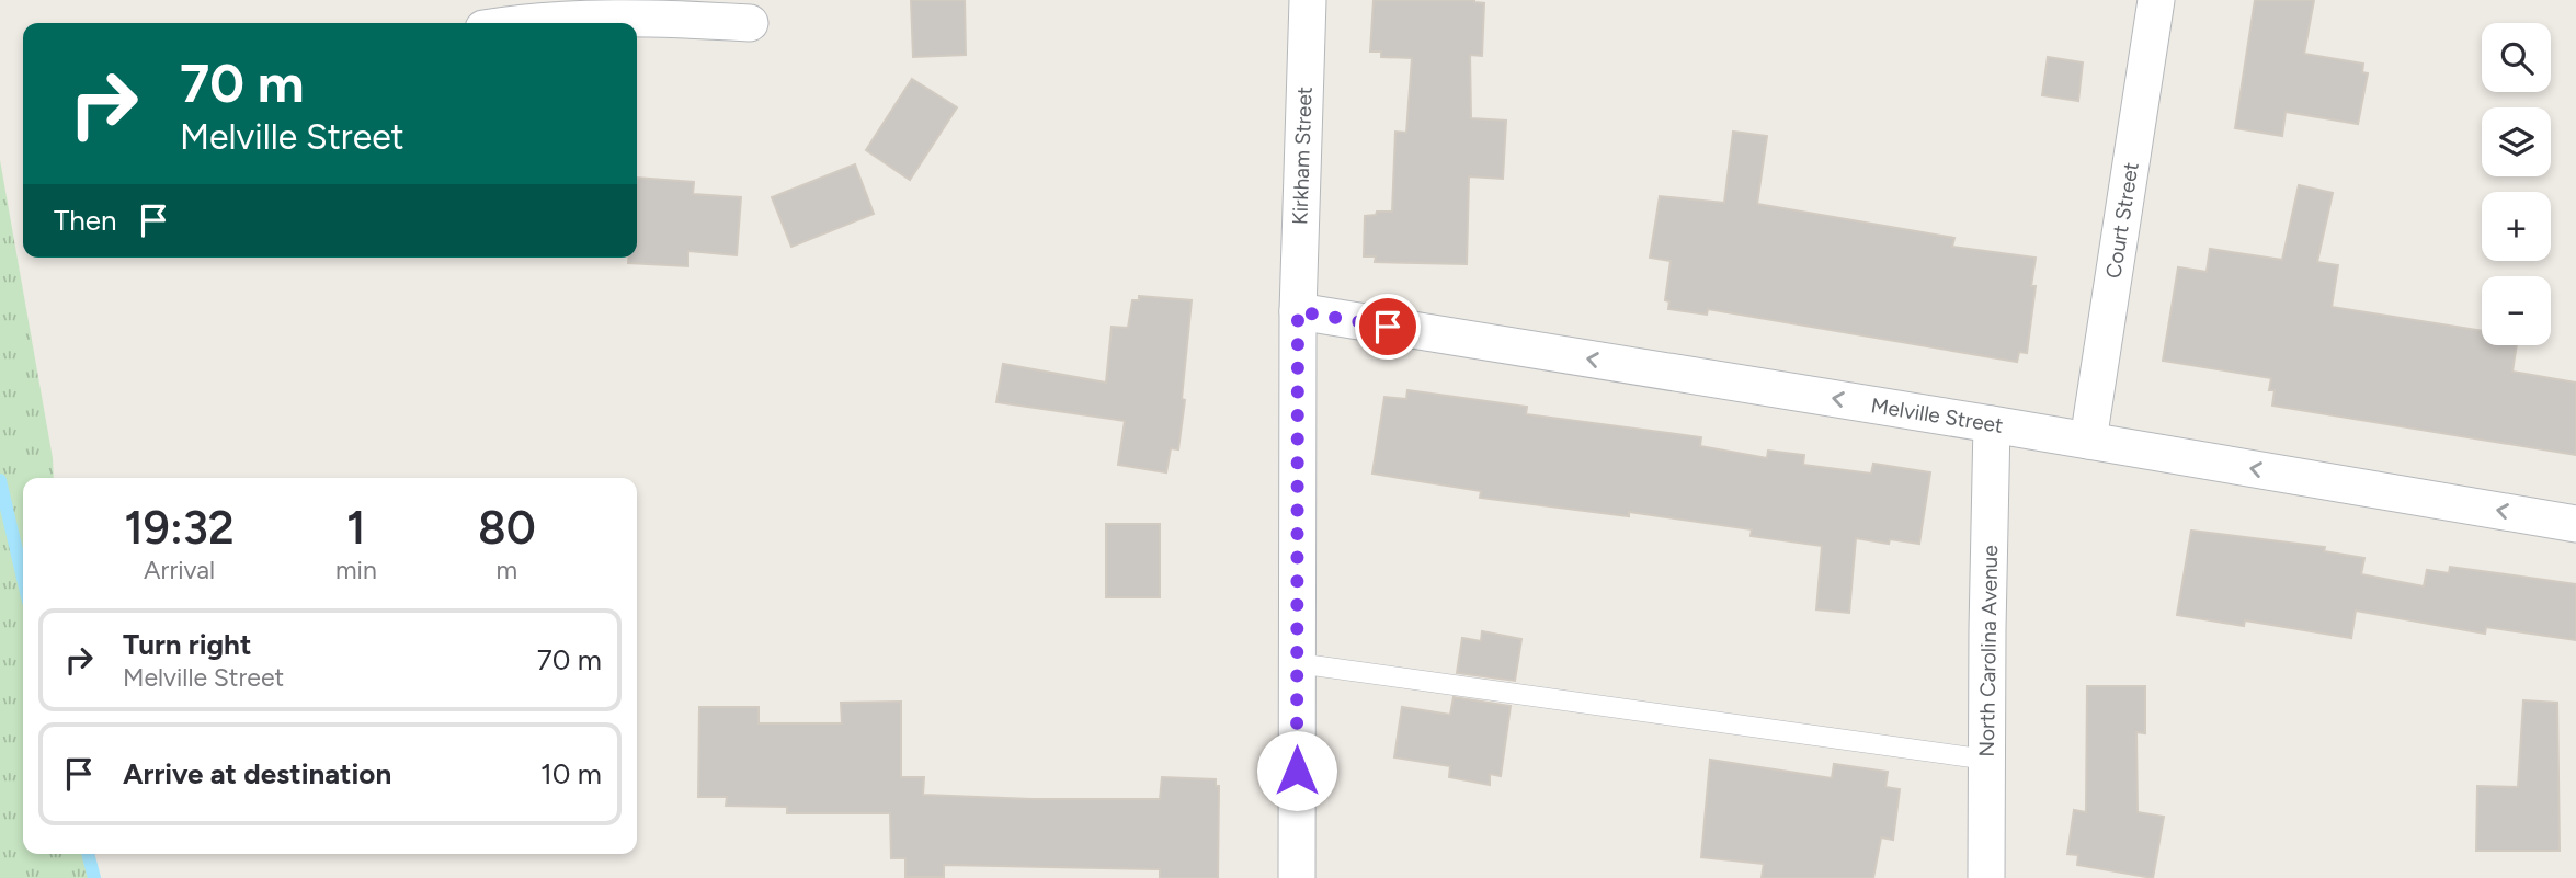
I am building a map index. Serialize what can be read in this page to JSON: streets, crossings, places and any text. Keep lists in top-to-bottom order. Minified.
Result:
{"streets":{"street":["Kirkham Street","Court Street","Melville Street","North Carolina Avenue"]},"crossings":[["Kirkham Street","Melville Street"],["Court Street","Melville Street"],["Melville Street","North Carolina Avenue"]],"one_way":["Melville Street"],"page":{"map_buttons":["+","−"],"turn":["70 m","Melville Street"],"then":"Then","eta":["19:32","Arrival","1","min","80","m"],"list":[{"name":"Turn right","note":"Melville Street","value":"70 m"},{"name":"Arrive at destination","value":"10 m"}]}}
